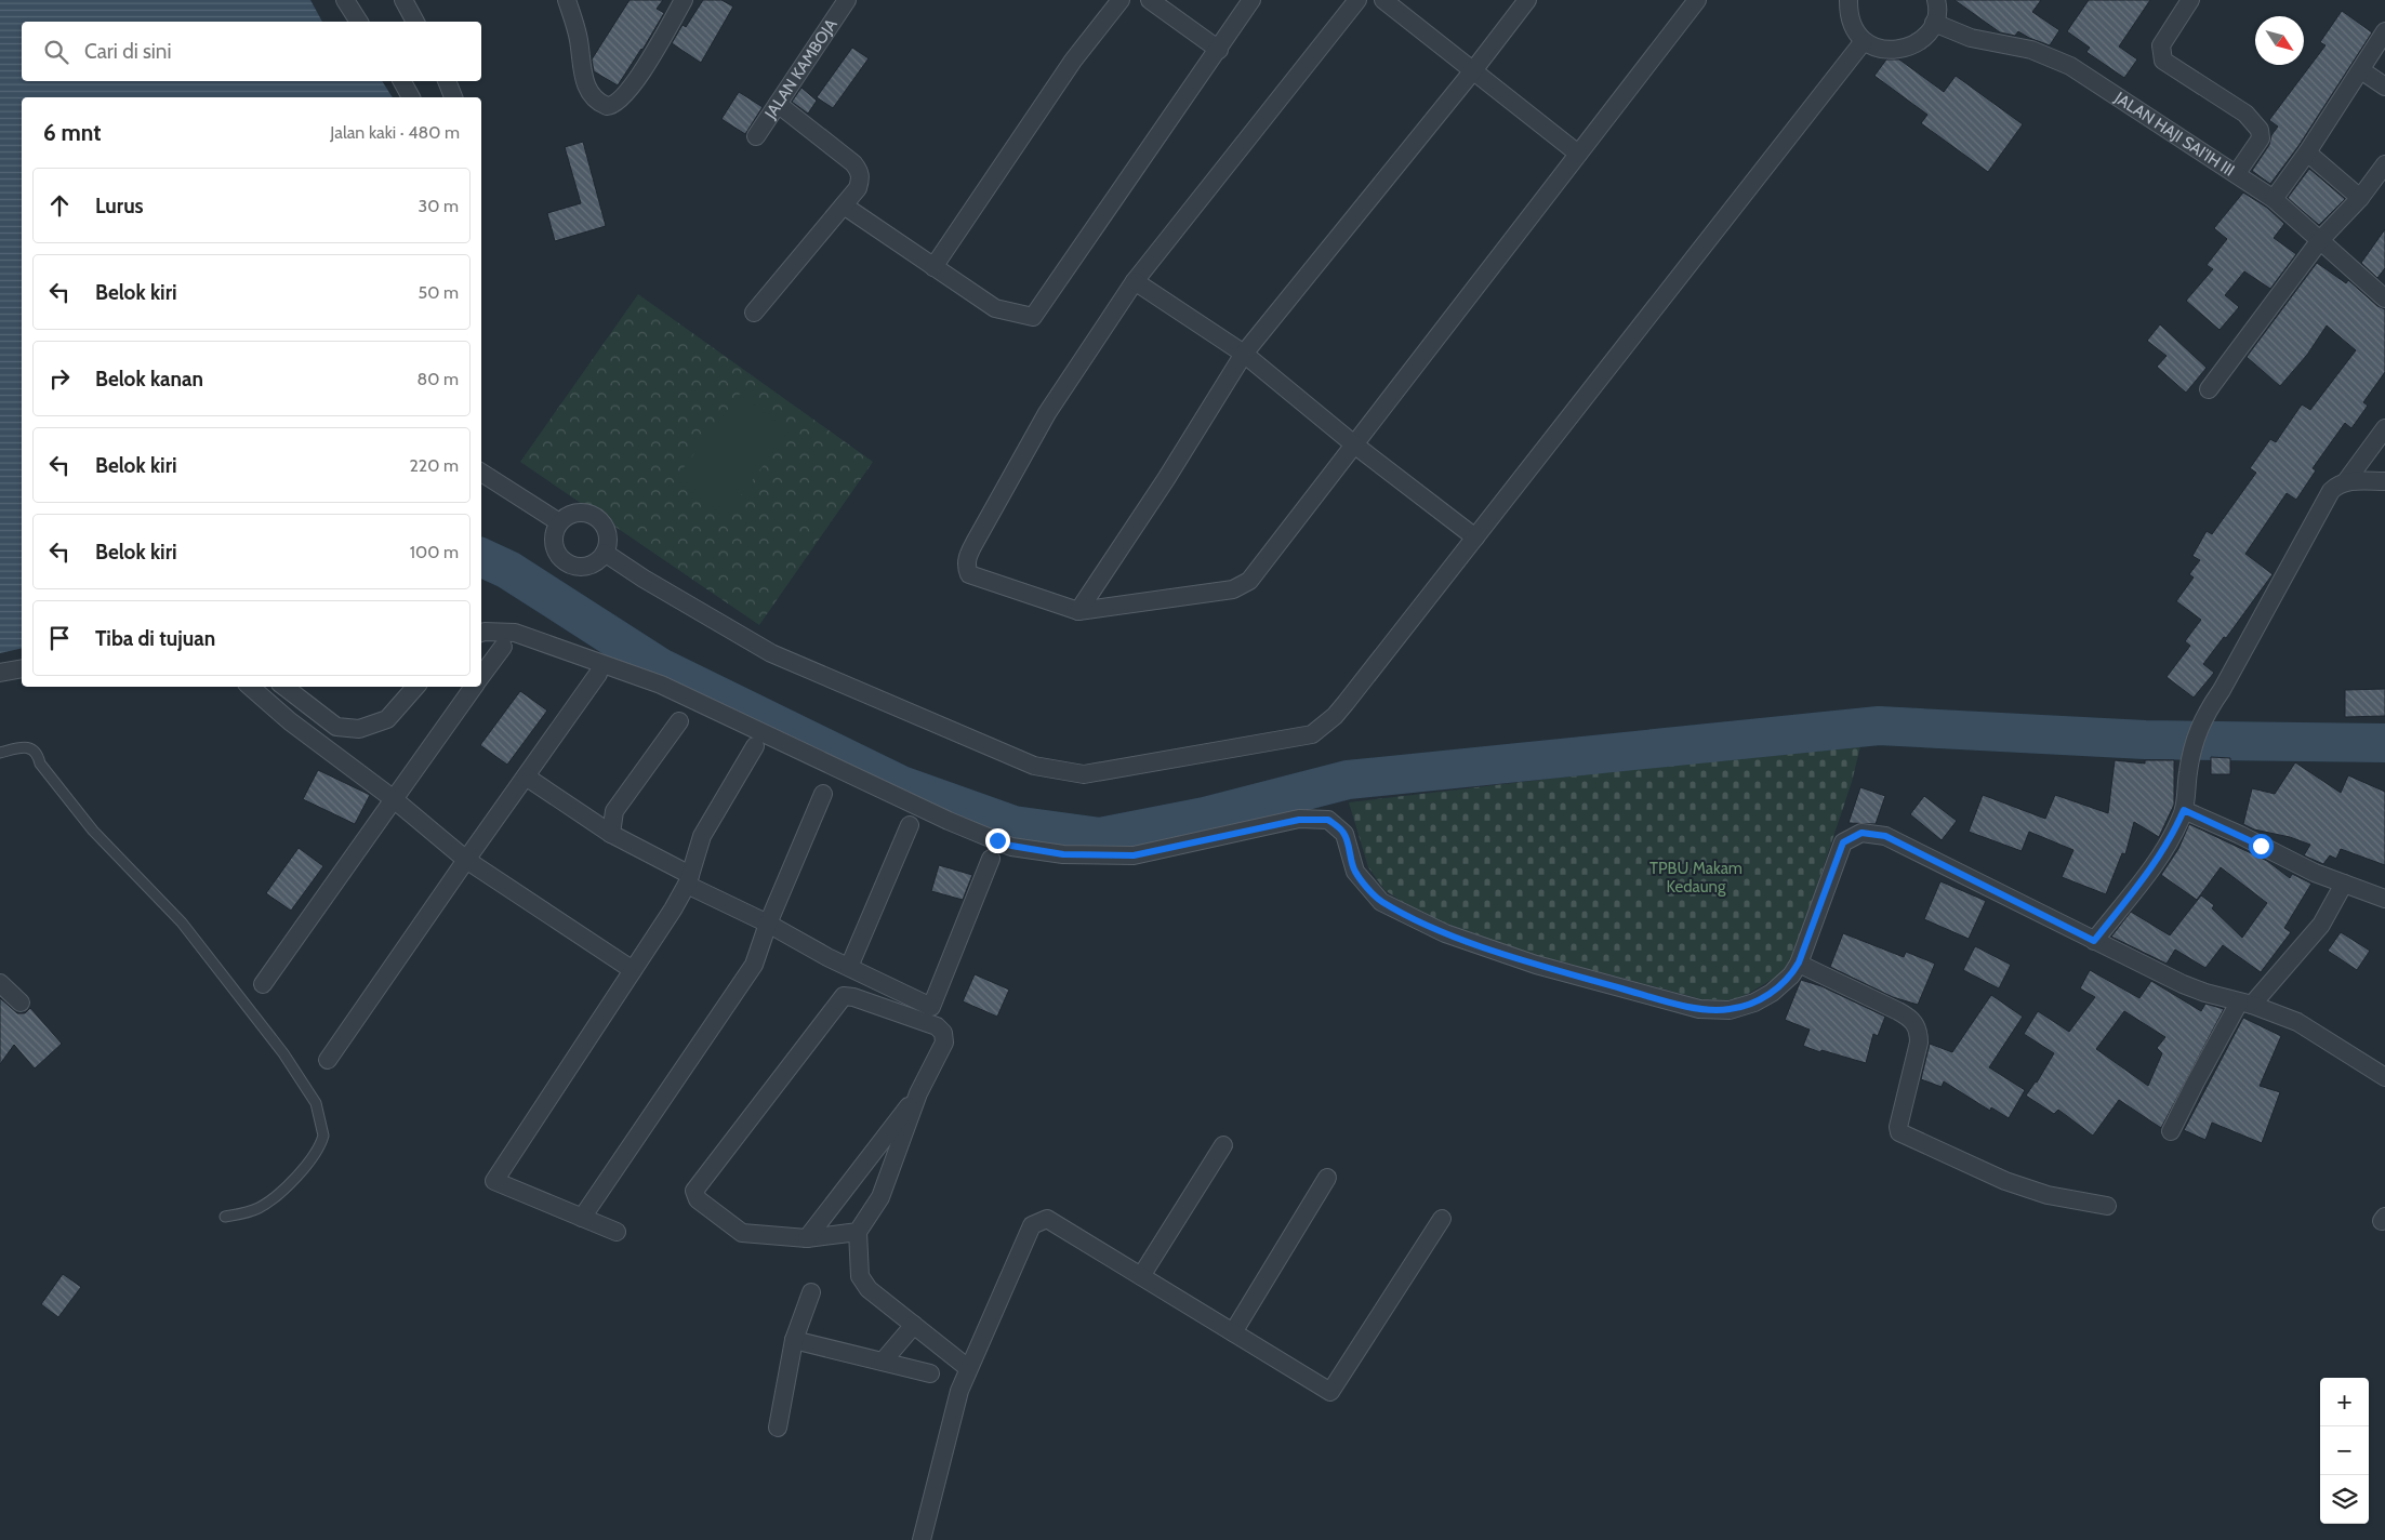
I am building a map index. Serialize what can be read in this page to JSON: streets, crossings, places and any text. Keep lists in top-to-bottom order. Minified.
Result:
{"streets":{"street":["JALAN KAMBOJA","JALAN HAJI SAI'IH III"]},"parks":["TPBU Makam Kedaung"],"north":"bottom right","page":{"search":"Cari di sini","heading":["6 mnt","Jalan kaki · 480 m"],"list":[["Lurus","30 m"],["Belok kiri","50 m"],["Belok kanan","80 m"],["Belok kiri","220 m"],["Belok kiri","100 m"],"Tiba di tujuan"],"map_buttons":["+","−"]}}
